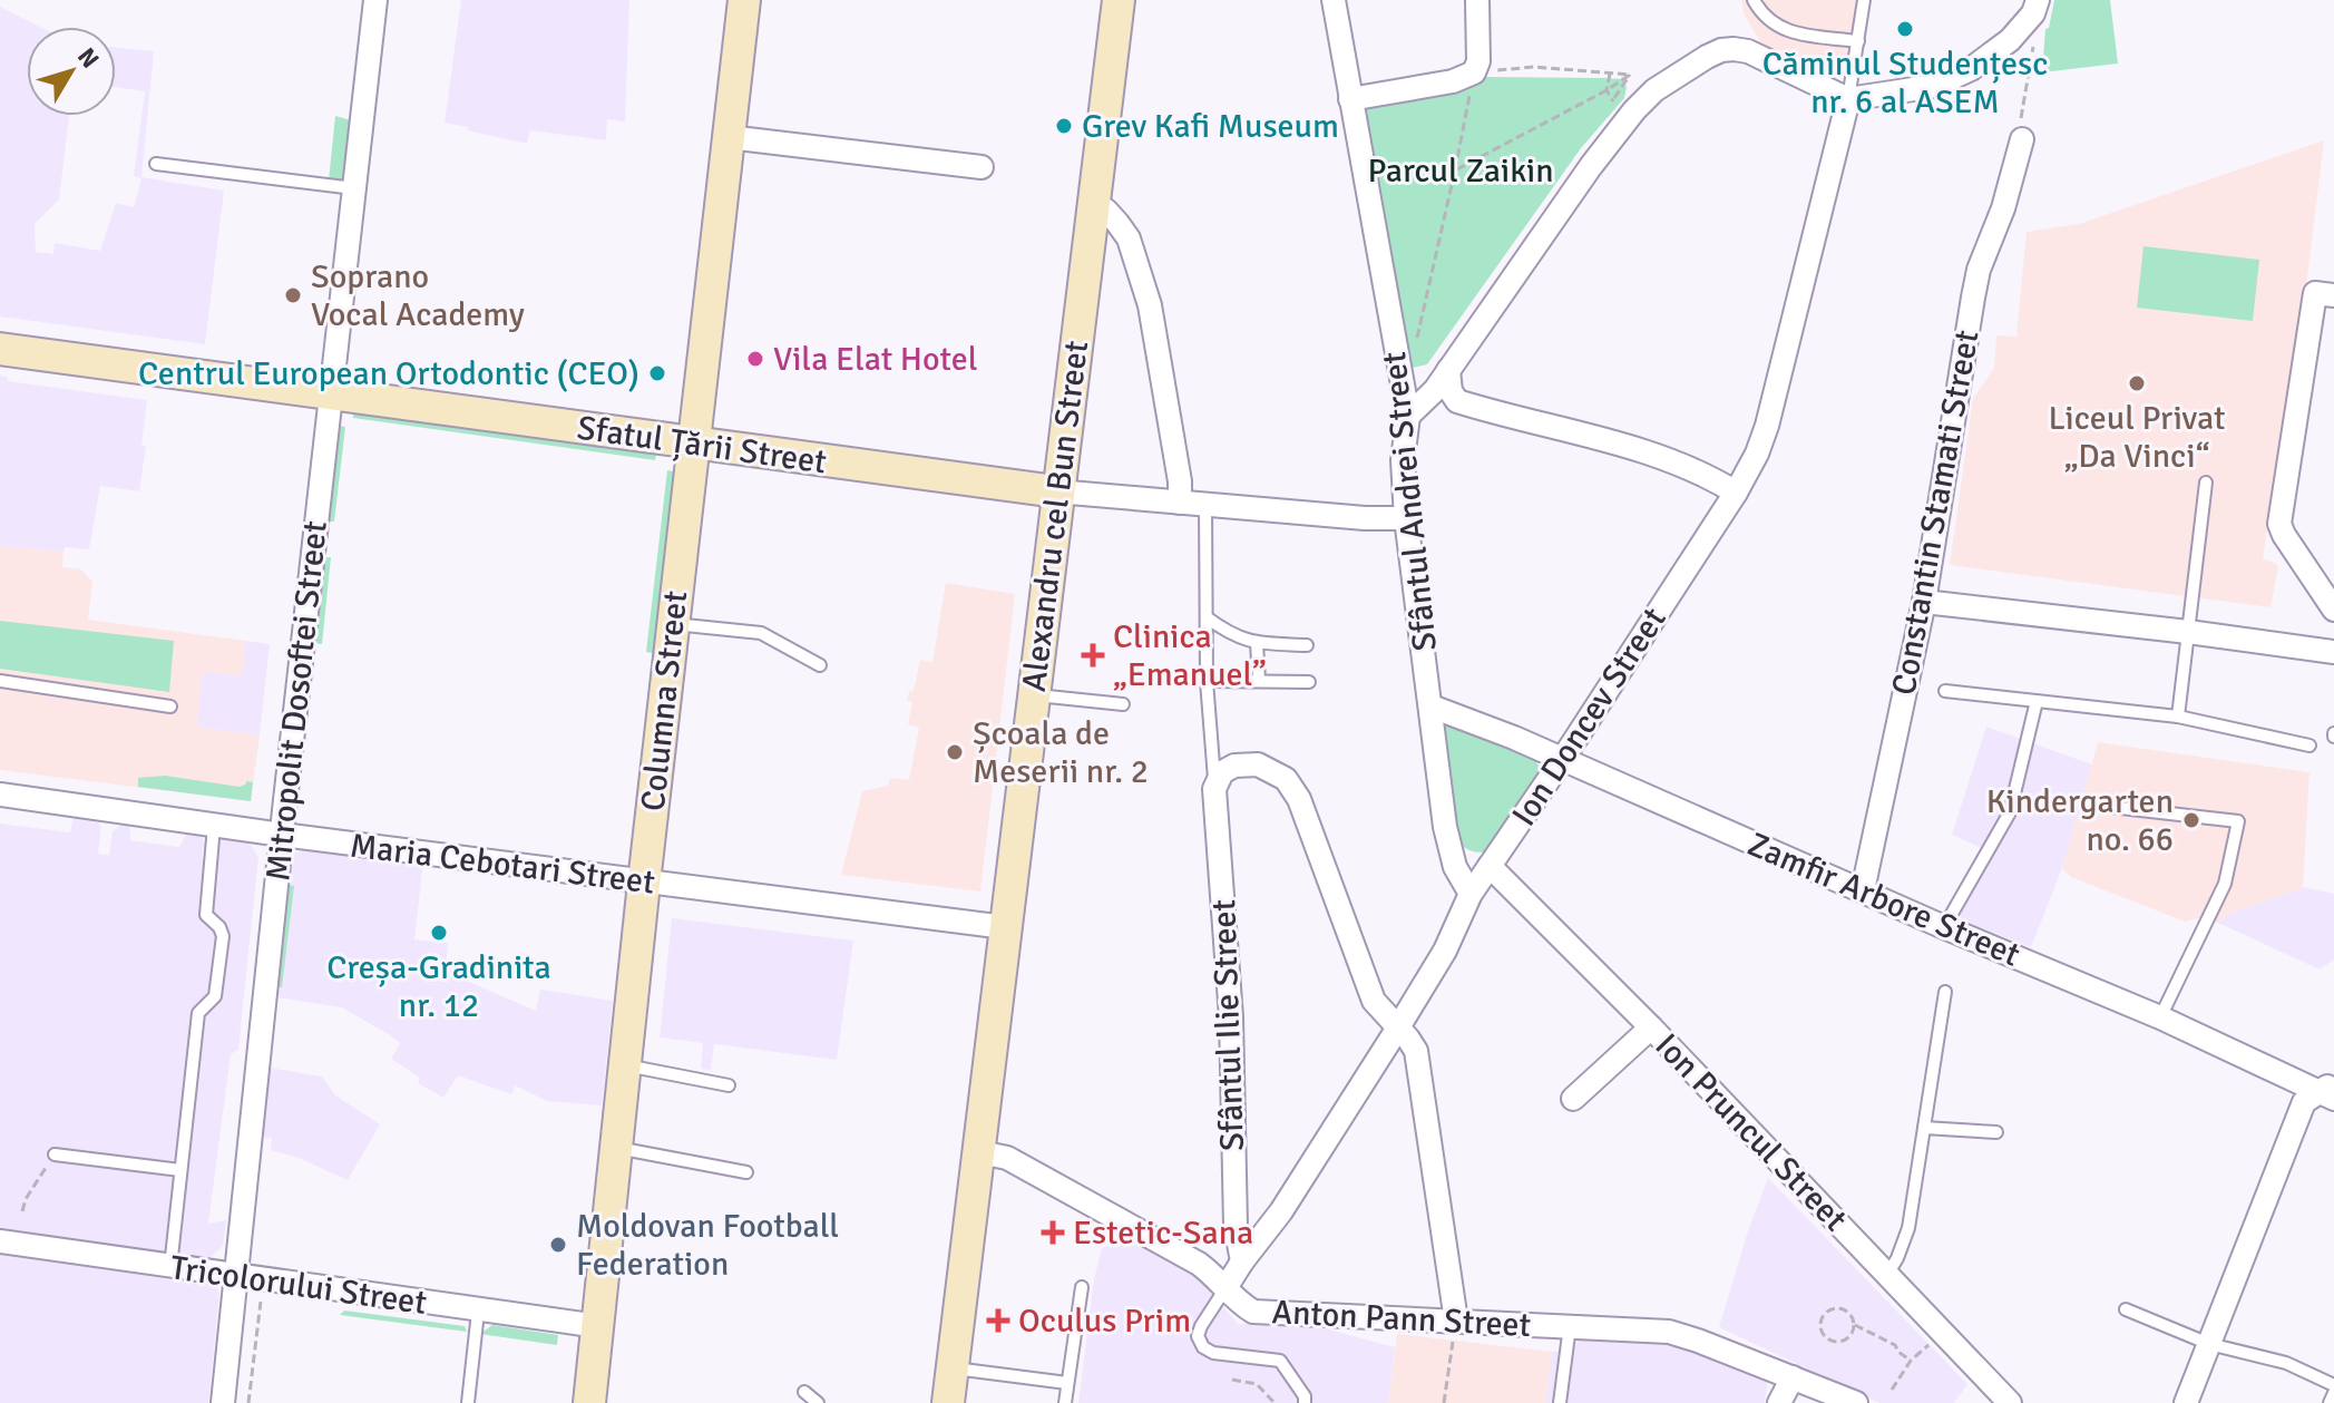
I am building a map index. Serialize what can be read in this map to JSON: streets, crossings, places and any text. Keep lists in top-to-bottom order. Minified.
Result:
{"streets":{"main road":["Sfatul Țării Street","Alexandru cel Bun Street","Columna Street"],"street":["Sfântul Andrei Street","Constantin Stamati Street","Mitropolit Dosoftei Street","Ion Doncev Street","Maria Cebotari Street","Zamfir Arbore Street","Sfântul Ilie Street","Ion Pruncul Street","Tricolorului Street","Anton Pann Street"]},"crossings":[["Sfatul Țării Street","Sfântul Andrei Street"],["Sfatul Țării Street","Alexandru cel Bun Street"],["Sfatul Țării Street","Mitropolit Dosoftei Street"],["Sfatul Țării Street","Columna Street"],["Sfântul Andrei Street","Ion Doncev Street"],["Sfântul Andrei Street","Zamfir Arbore Street"],["Constantin Stamati Street","Zamfir Arbore Street"],["Alexandru cel Bun Street","Maria Cebotari Street"],["Alexandru cel Bun Street","Anton Pann Street"],["Mitropolit Dosoftei Street","Maria Cebotari Street"],["Mitropolit Dosoftei Street","Tricolorului Street"],["Columna Street","Maria Cebotari Street"],["Columna Street","Tricolorului Street"],["Ion Doncev Street","Zamfir Arbore Street"],["Ion Doncev Street","Sfântul Ilie Street"],["Ion Doncev Street","Ion Pruncul Street"],["Ion Doncev Street","Anton Pann Street"]],"parks":["Parcul Zaikin"],"places":{"other":["Căminul Studențesc nr. 6 al ASEM","Grev Kafi Museum","Soprano Vocal Academy","Vila Elat Hotel","Centrul European Ortodontic (CEO)","Liceul Privat „Da Vinci“","Școala de Meserii nr. 2","Kindergarten no. 66","Creșa-Gradinita nr. 12","Moldovan Football Federation"],"health":["Clinica „Emanuel”","Estetic-Sana","Oculus Prim"]},"north":"top right"}
